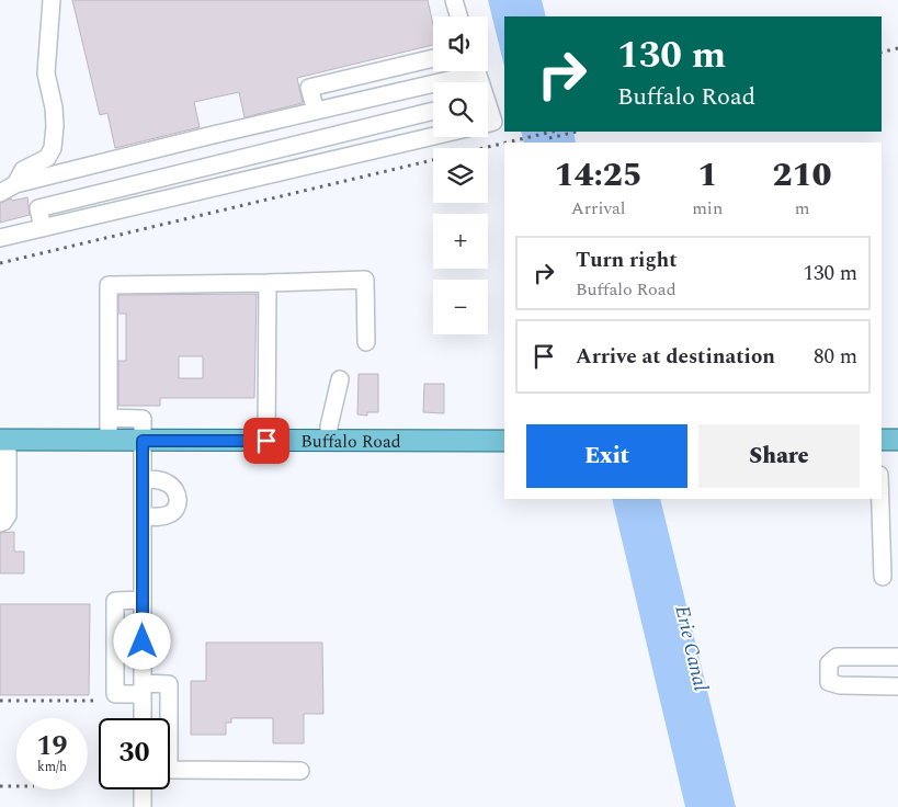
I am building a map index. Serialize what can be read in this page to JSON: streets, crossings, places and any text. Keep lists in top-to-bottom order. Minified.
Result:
{"streets":{"main road":["Buffalo Road"]},"water":["Erie Canal"],"page":{"map_buttons":["+","−"],"turn":["130 m","Buffalo Road"],"eta":["14:25","Arrival","1","min","210","m"],"list":[{"name":"Turn right","note":"Buffalo Road","value":"130 m"},{"name":"Arrive at destination","value":"80 m"}],"buttons":["Exit","Share"],"speed":"19 km/h","limit":"30"}}
